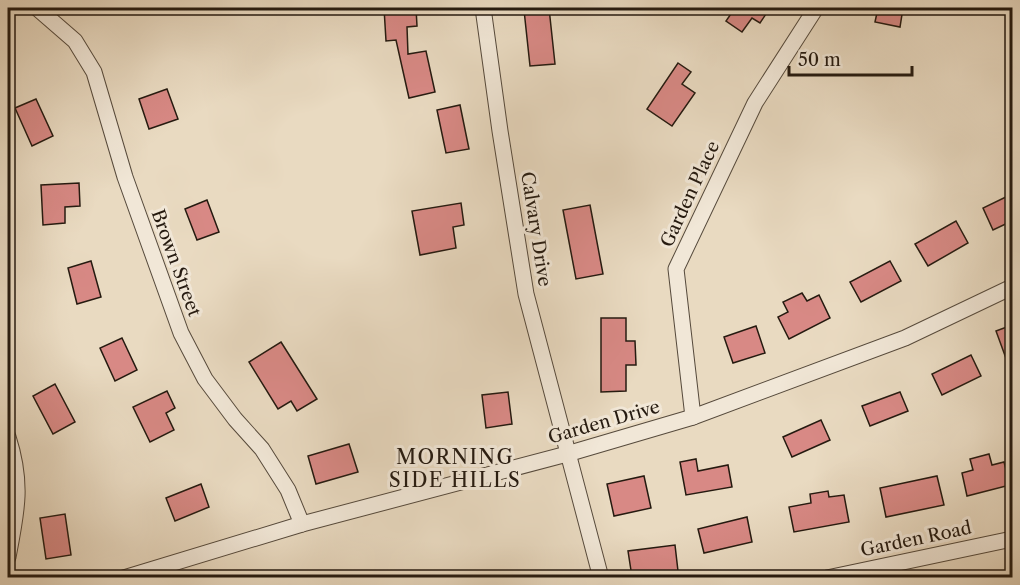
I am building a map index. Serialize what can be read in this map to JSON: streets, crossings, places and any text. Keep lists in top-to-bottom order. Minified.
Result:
{"streets":{"street":["Garden Place","Calvary Drive","Brown Street","Garden Drive","Garden Road"]},"crossings":[["Garden Place","Garden Drive"],["Calvary Drive","Garden Drive"],["Brown Street","Garden Drive"]],"districts":["MORNING SIDE HILLS"],"scale_bar":"50 m"}
